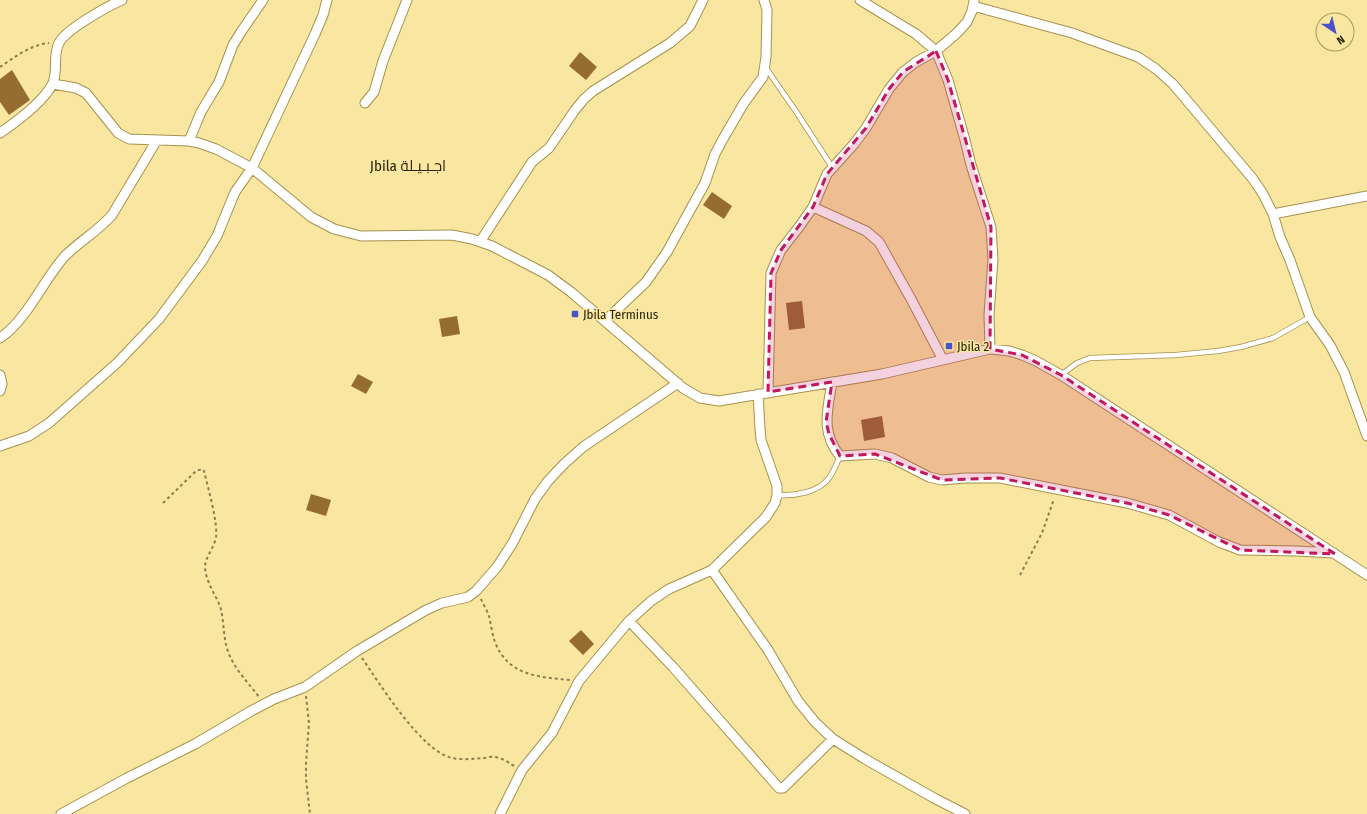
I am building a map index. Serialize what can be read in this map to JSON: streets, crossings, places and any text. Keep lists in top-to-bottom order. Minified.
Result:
{"districts":["Jbila اجـبـيـلة"],"places":{"transit":["Jbila Terminus","Jbila 2"]},"north":"bottom right"}
